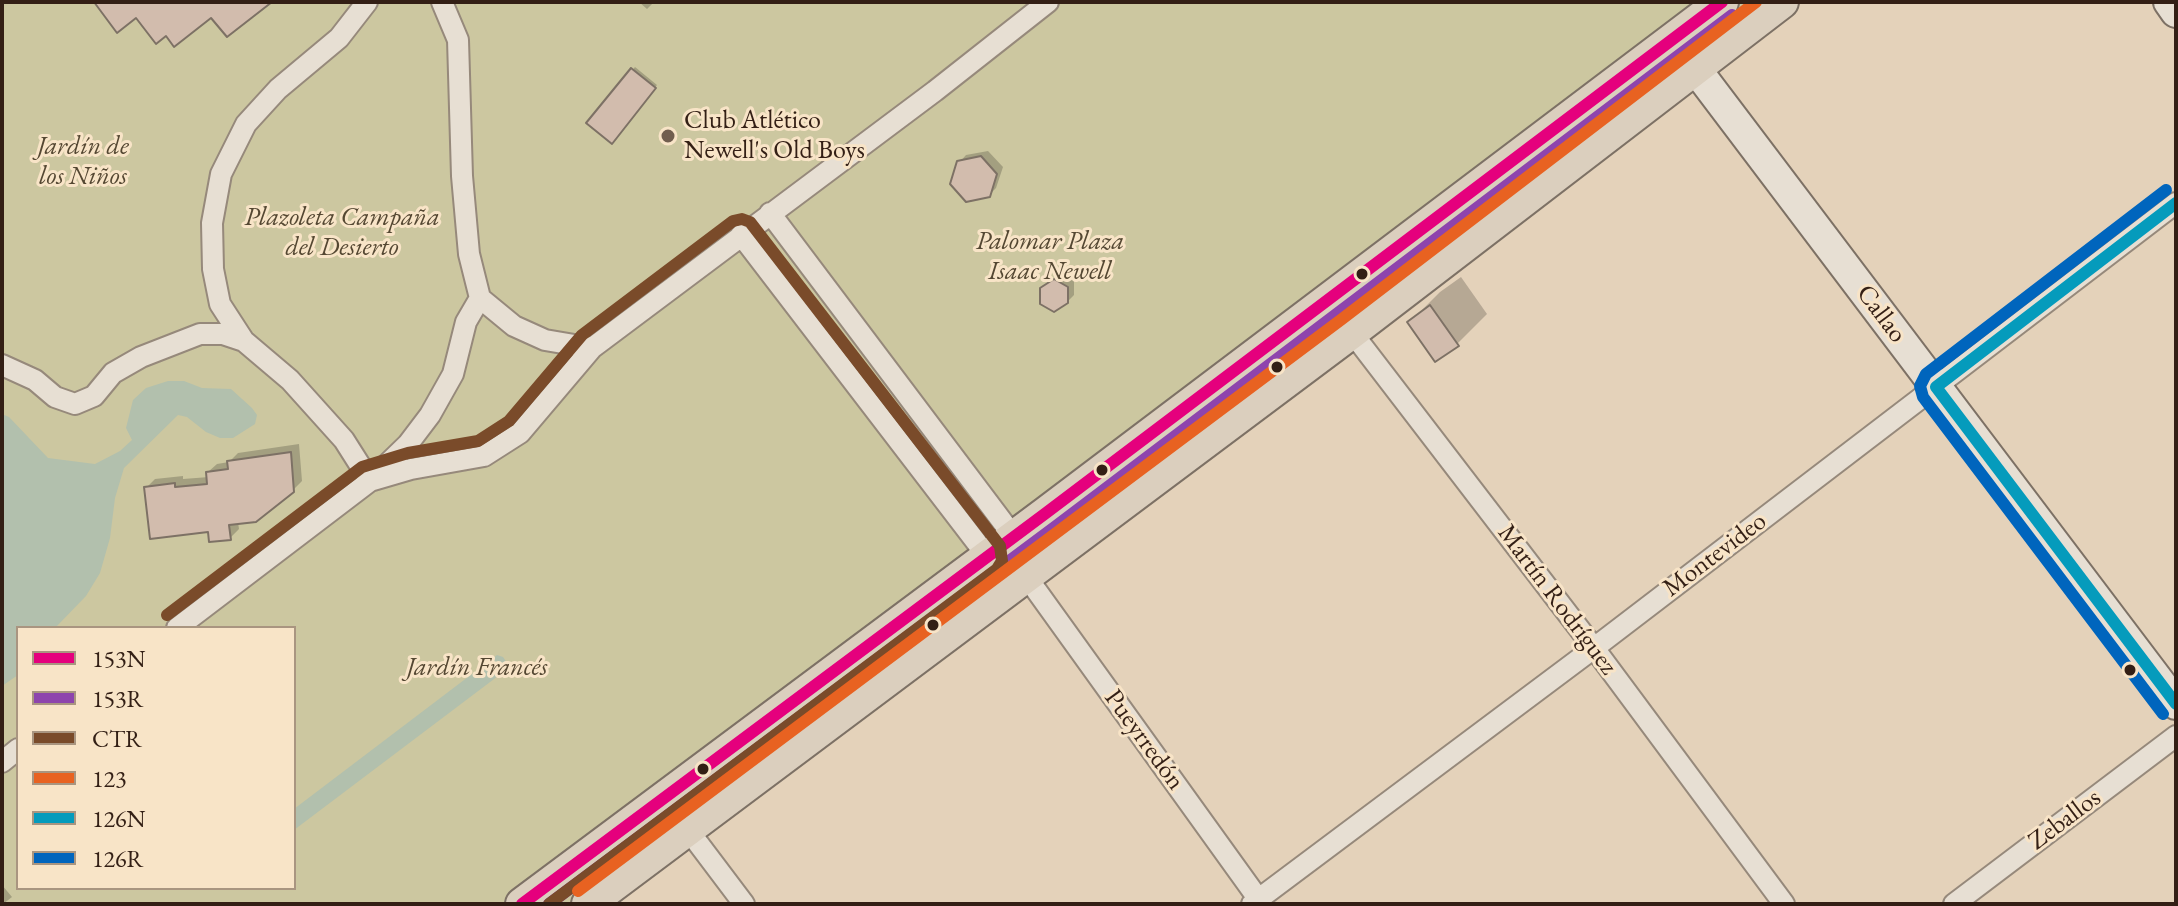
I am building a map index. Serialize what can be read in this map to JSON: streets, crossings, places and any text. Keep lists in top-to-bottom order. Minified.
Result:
{"streets":{"main road":["Callao"],"street":["Montevideo","Martín Rodríguez","Pueyrredón","Zeballos"]},"crossings":[["Callao","Montevideo"],["Montevideo","Martín Rodríguez"],["Montevideo","Pueyrredón"]],"parks":["Jardín de los Niños","Plazoleta Campaña del Desierto","Palomar Plaza Isaac Newell","Jardín Francés"],"places":["Club Atlético Newell's Old Boys"],"lines":["transit line 153N","transit line 123","transit line 153R","transit line 126R","transit line 126N","transit line CTR"],"legend":["153N","153R","CTR","123","126N","126R"]}
